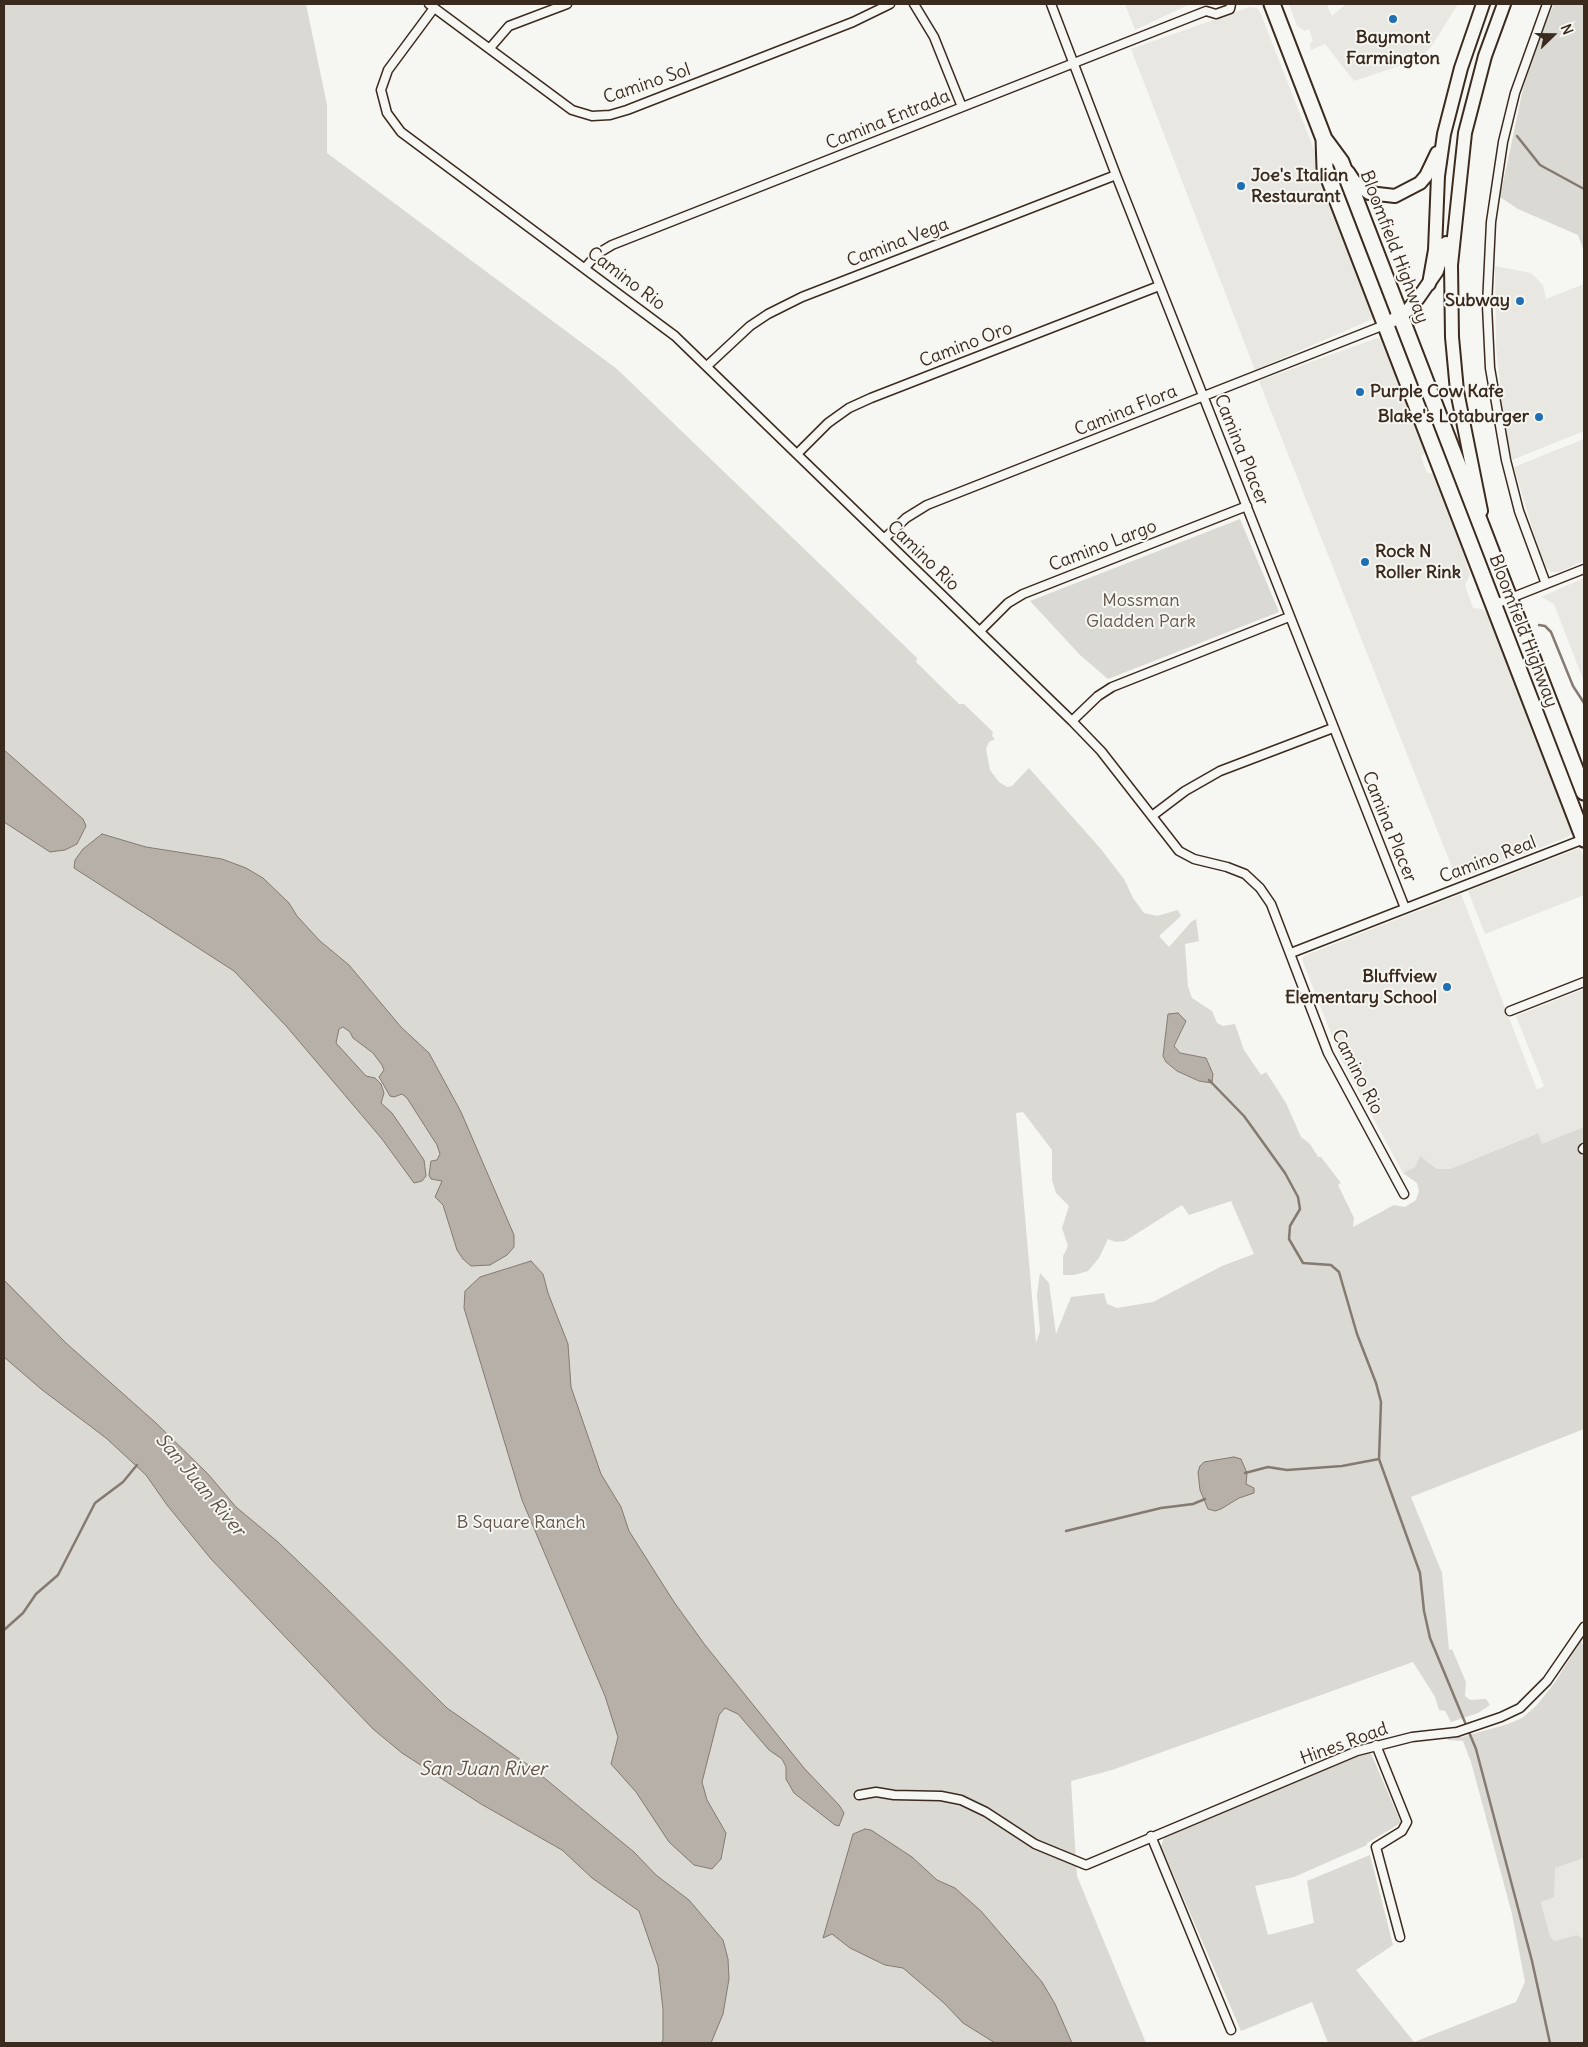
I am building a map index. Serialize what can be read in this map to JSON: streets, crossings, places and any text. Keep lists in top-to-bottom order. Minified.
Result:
{"streets":{"highway":["Bloomfield Highway"],"street":["Camino Sol","Camina Entrada","Camina Vega","Camino Rio","Camino Oro","Camina Flora","Camina Placer","Camino Largo","Camino Real","Hines Road"]},"crossings":[["Camino Sol","Camino Rio"],["Camina Entrada","Camino Rio"],["Camina Entrada","Camina Placer"],["Camina Vega","Camino Rio"],["Camina Vega","Camina Placer"],["Bloomfield Highway","Camina Flora"],["Bloomfield Highway","Camino Real"],["Camino Rio","Camino Oro"],["Camino Rio","Camina Flora"],["Camino Rio","Camino Largo"],["Camino Rio","Camino Real"],["Camino Oro","Camina Placer"],["Camina Flora","Camina Placer"],["Camina Placer","Camino Largo"],["Camina Placer","Camino Real"]],"water":["San Juan River"],"parks":["Mossman Gladden Park","B Square Ranch"],"places":["Baymont Farmington","Joe's Italian Restaurant","Subway","Purple Cow Kafe","Blake's Lotaburger","Rock N Roller Rink","Bluffview Elementary School"],"north":"right"}
